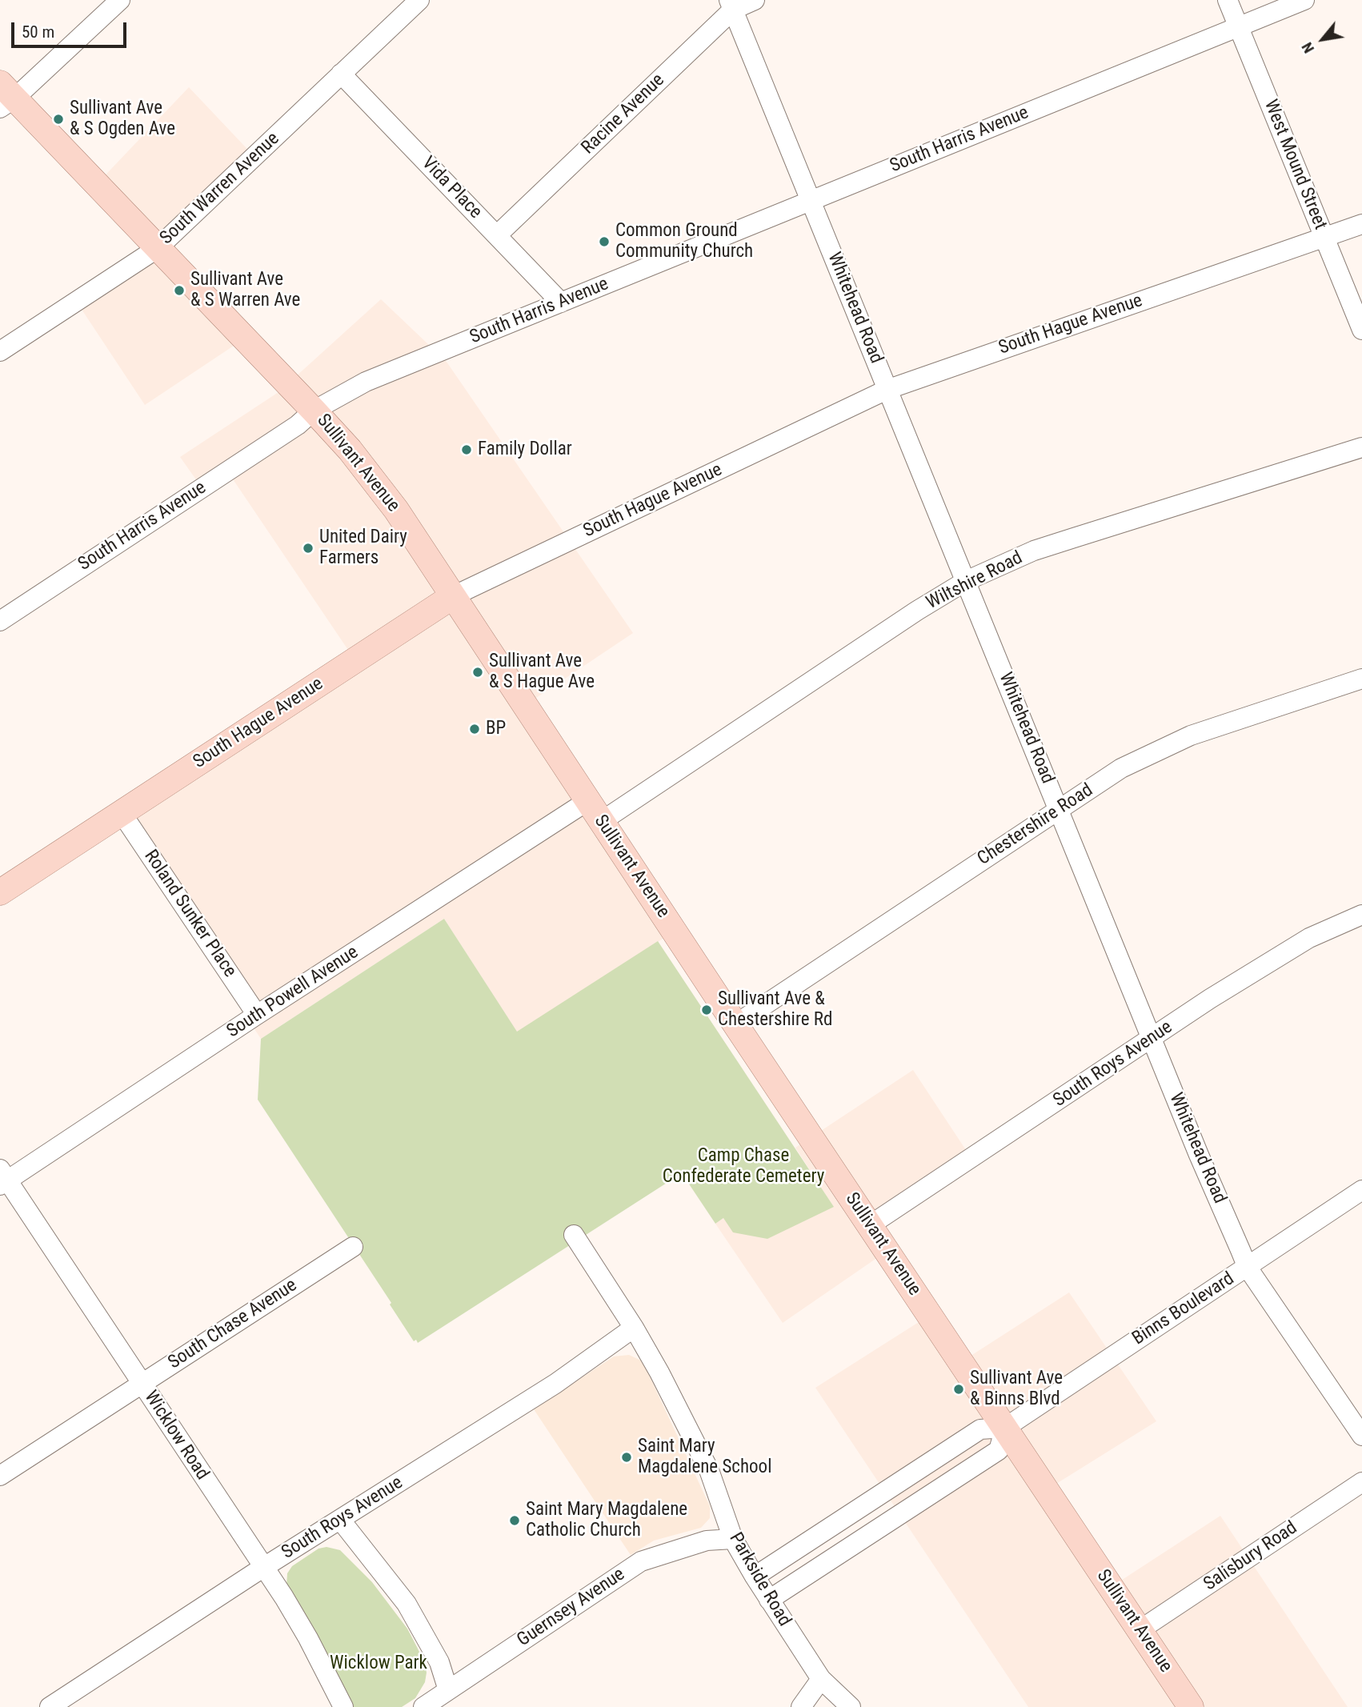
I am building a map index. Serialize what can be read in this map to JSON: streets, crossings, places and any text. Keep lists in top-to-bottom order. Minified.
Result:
{"streets":{"main road":["South Hague Avenue","Sullivant Avenue"],"street":["Racine Avenue","South Harris Avenue","West Mound Street","Vida Place","South Warren Avenue","Whitehead Road","Wiltshire Road","Chestershire Road","Roland Sunker Place","South Powell Avenue","South Roys Avenue","Binns Boulevard","South Chase Avenue","Wicklow Road","Salisbury Road","Parkside Road","Guernsey Avenue"]},"crossings":[["Racine Avenue","Vida Place"],["Racine Avenue","Whitehead Road"],["South Harris Avenue","West Mound Street"],["South Harris Avenue","Vida Place"],["South Harris Avenue","Whitehead Road"],["South Harris Avenue","Sullivant Avenue"],["West Mound Street","South Hague Avenue"],["Vida Place","South Warren Avenue"],["South Warren Avenue","Sullivant Avenue"],["Whitehead Road","South Hague Avenue"],["Whitehead Road","Wiltshire Road"],["Whitehead Road","Chestershire Road"],["Whitehead Road","South Roys Avenue"],["Whitehead Road","Binns Boulevard"],["South Hague Avenue","Sullivant Avenue"],["South Hague Avenue","Roland Sunker Place"],["Sullivant Avenue","Wiltshire Road"],["Sullivant Avenue","Chestershire Road"],["Sullivant Avenue","South Powell Avenue"],["Sullivant Avenue","South Roys Avenue"],["Sullivant Avenue","Binns Boulevard"],["Sullivant Avenue","Salisbury Road"],["Roland Sunker Place","South Powell Avenue"],["South Powell Avenue","Wicklow Road"],["South Roys Avenue","Wicklow Road"],["South Roys Avenue","Parkside Road"],["Binns Boulevard","Parkside Road"],["South Chase Avenue","Wicklow Road"],["Parkside Road","Guernsey Avenue"]],"parks":["Camp Chase Confederate Cemetery","Wicklow Park"],"places":["Sullivant Ave & S Ogden Ave","Common Ground Community Church","Sullivant Ave & S Warren Ave","Family Dollar","United Dairy Farmers","Sullivant Ave & S Hague Ave","BP","Sullivant Ave & Chestershire Rd","Sullivant Ave & Binns Blvd","Saint Mary Magdalene School","Saint Mary Magdalene Catholic Church"],"scale_bar":"50 m","north":"bottom left"}
